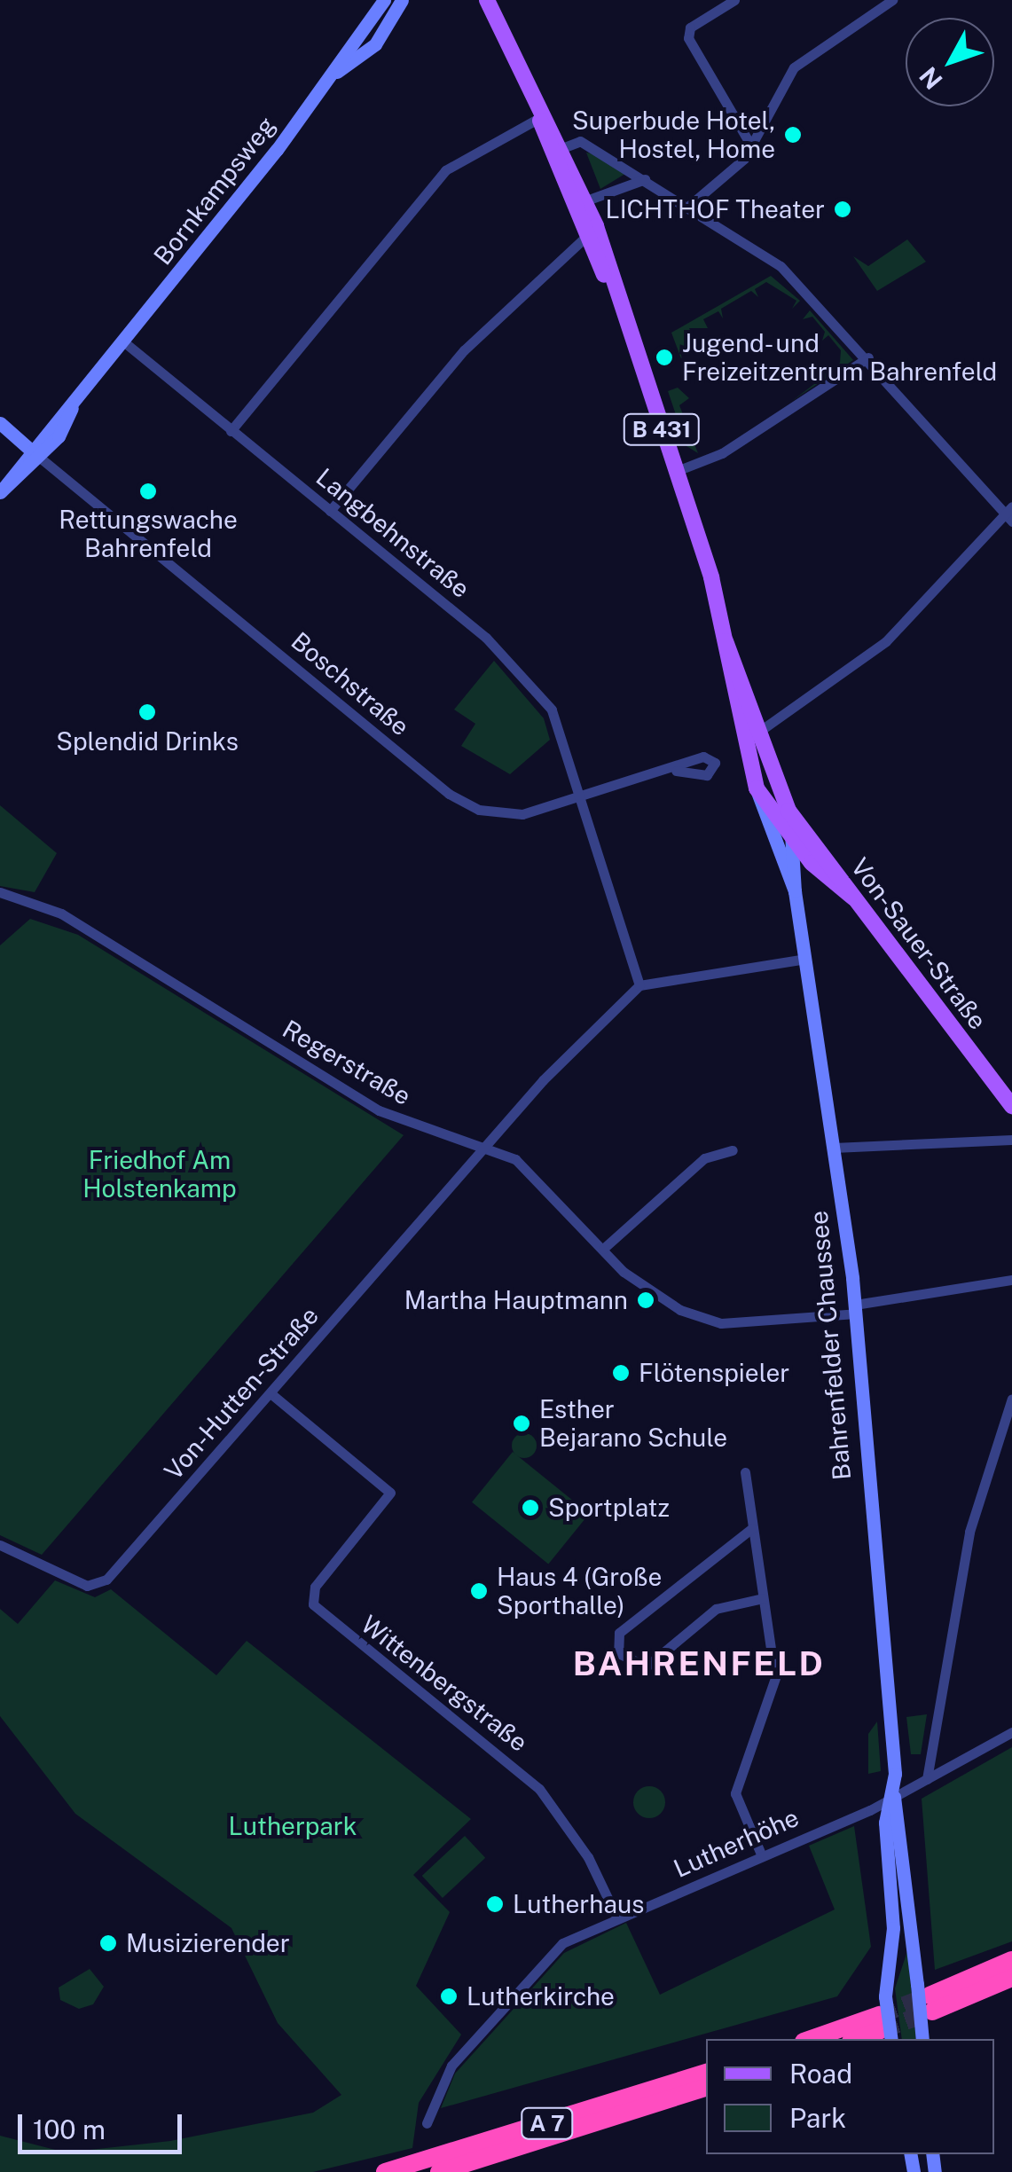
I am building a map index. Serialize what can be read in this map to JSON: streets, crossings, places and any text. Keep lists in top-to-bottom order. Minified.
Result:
{"streets":{"highway":["A 7"],"main road":["Bornkampsweg","B 431","Von-Sauer-Straße","Bahrenfelder Chaussee"],"street":["Langbehnstraße","Boschstraße","Regerstraße","Von-Hutten-Straße","Wittenbergstraße","Lutherhöhe"]},"crossings":[["Bornkampsweg","Langbehnstraße"],["Bornkampsweg","Boschstraße"],["Langbehnstraße","Boschstraße"],["Langbehnstraße","Von-Hutten-Straße"],["Von-Sauer-Straße","Bahrenfelder Chaussee"],["Regerstraße","Bahrenfelder Chaussee"],["Regerstraße","Von-Hutten-Straße"],["Bahrenfelder Chaussee","Lutherhöhe"],["Von-Hutten-Straße","Wittenbergstraße"],["Wittenbergstraße","Lutherhöhe"]],"districts":["BAHRENFELD"],"parks":["Friedhof Am Holstenkamp","Lutherpark"],"places":["Superbude Hotel, Hostel, Home","LICHTHOF Theater","Jugend- und Freizeitzentrum Bahrenfeld","Rettungswache Bahrenfeld","Splendid Drinks","Martha Hauptmann","Flötenspieler","Esther Bejarano Schule","Sportplatz","Haus 4 (Große Sporthalle)","Lutherhaus","Musizierender","Lutherkirche"],"legend":["Road","Park"],"scale_bar":"100 m","north":"bottom left"}
